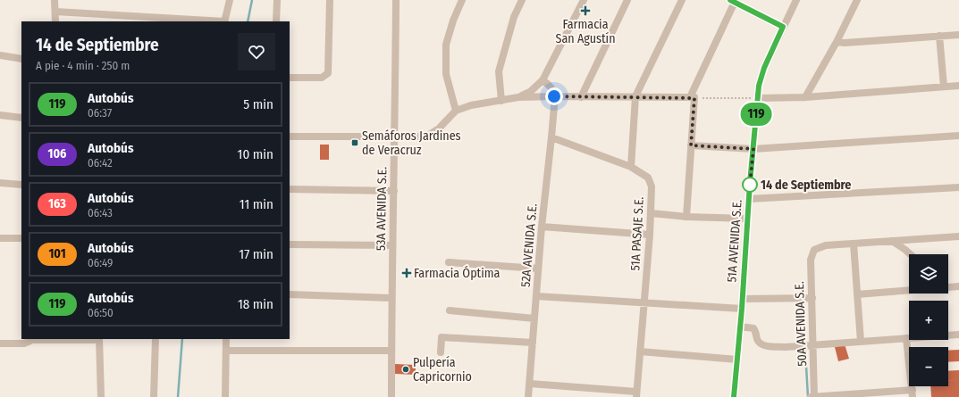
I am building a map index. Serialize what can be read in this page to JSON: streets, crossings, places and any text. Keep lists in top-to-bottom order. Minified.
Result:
{"streets":{"street":["53A AVENIDA S.E.","51A PASAJE S.E.","51A AVENIDA S.E.","52A AVENIDA S.E.","50A AVENIDA S.E."]},"crossings":[["51A PASAJE S.E.","52A AVENIDA S.E."]],"places":{"health":["Farmacia San Agustín","Farmacia Óptima"],"transit":["Semáforos Jardines de Veracruz"],"other":["14 de Septiembre","Pulpería Capricornio"]},"lines":["bus line 119"],"page":{"on_map":"119","heading":["14 de Septiembre","A pie · 4 min · 250 m"],"list":[{"mark":"119","name":"Autobús","note":"06:37","value":"5 min"},{"mark":"106","name":"Autobús","note":"06:42","value":"10 min"},{"mark":"163","name":"Autobús","note":"06:43","value":"11 min"},{"mark":"101","name":"Autobús","note":"06:49","value":"17 min"},{"mark":"119","name":"Autobús","note":"06:50","value":"18 min"}],"map_buttons":["+","−"]}}
